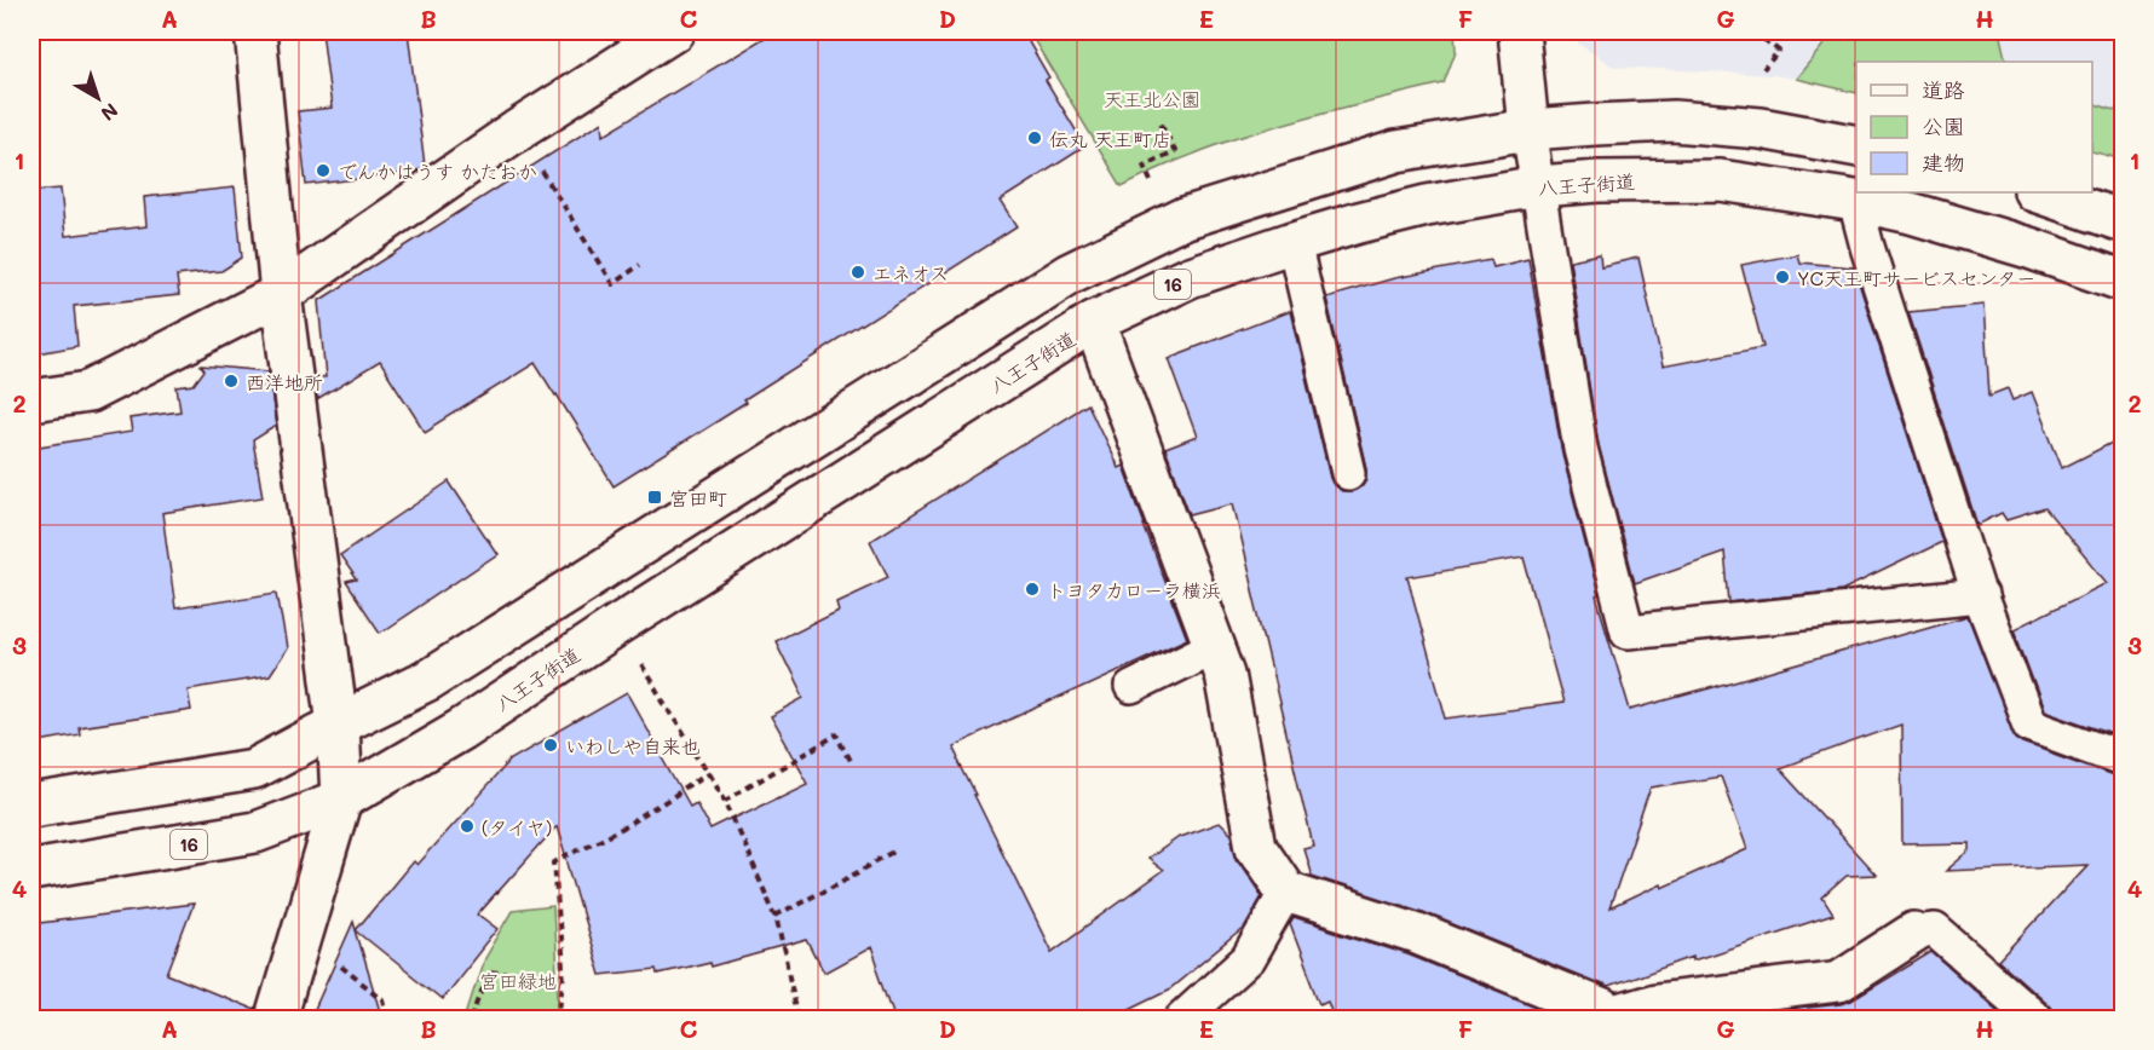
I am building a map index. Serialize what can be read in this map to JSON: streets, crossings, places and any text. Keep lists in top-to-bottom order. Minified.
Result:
{"streets":{"main road":["八王子街道","16"]},"parks":["天王北公園","宮田緑地"],"places":{"other":["伝丸 天王町店","でんかはうす かたおか","エネオス","YC天王町サービスセンター","西洋地所","トヨタカローラ横浜","いわしや自来也","(タイヤ)"],"transit":["宮田町"]},"legend":["道路","公園","建物"],"north":"bottom right","grid":{"columns":["A","B","C","D","E","F","G","H"],"rows":["1","2","3","4"]}}
